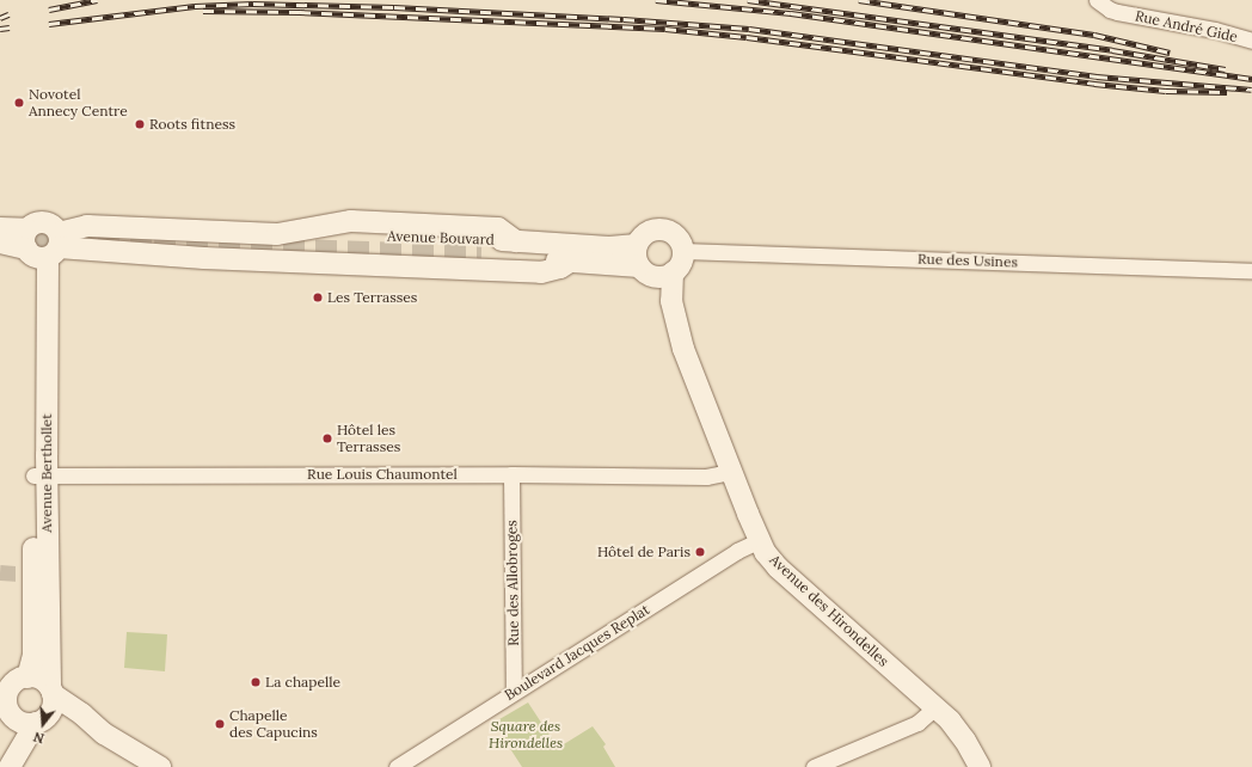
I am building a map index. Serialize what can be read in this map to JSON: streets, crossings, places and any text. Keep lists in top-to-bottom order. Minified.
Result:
{"streets":{"main road":["Avenue Bouvard","Avenue Berthollet","Avenue des Hirondelles"],"street":["Rue André Gide","Rue des Usines","Rue Louis Chaumontel","Rue des Allobroges","Boulevard Jacques Replat"]},"crossings":[["Avenue Bouvard","Rue des Usines"],["Avenue Bouvard","Avenue des Hirondelles"],["Rue des Usines","Avenue des Hirondelles"],["Avenue Berthollet","Rue Louis Chaumontel"],["Rue Louis Chaumontel","Rue des Allobroges"],["Rue Louis Chaumontel","Avenue des Hirondelles"],["Rue des Allobroges","Boulevard Jacques Replat"],["Avenue des Hirondelles","Boulevard Jacques Replat"]],"parks":["Square des Hirondelles"],"places":["Novotel Annecy Centre","Roots fitness","Les Terrasses","Hôtel les Terrasses","Hôtel de Paris","La chapelle","Chapelle des Capucins"],"north":"bottom"}
